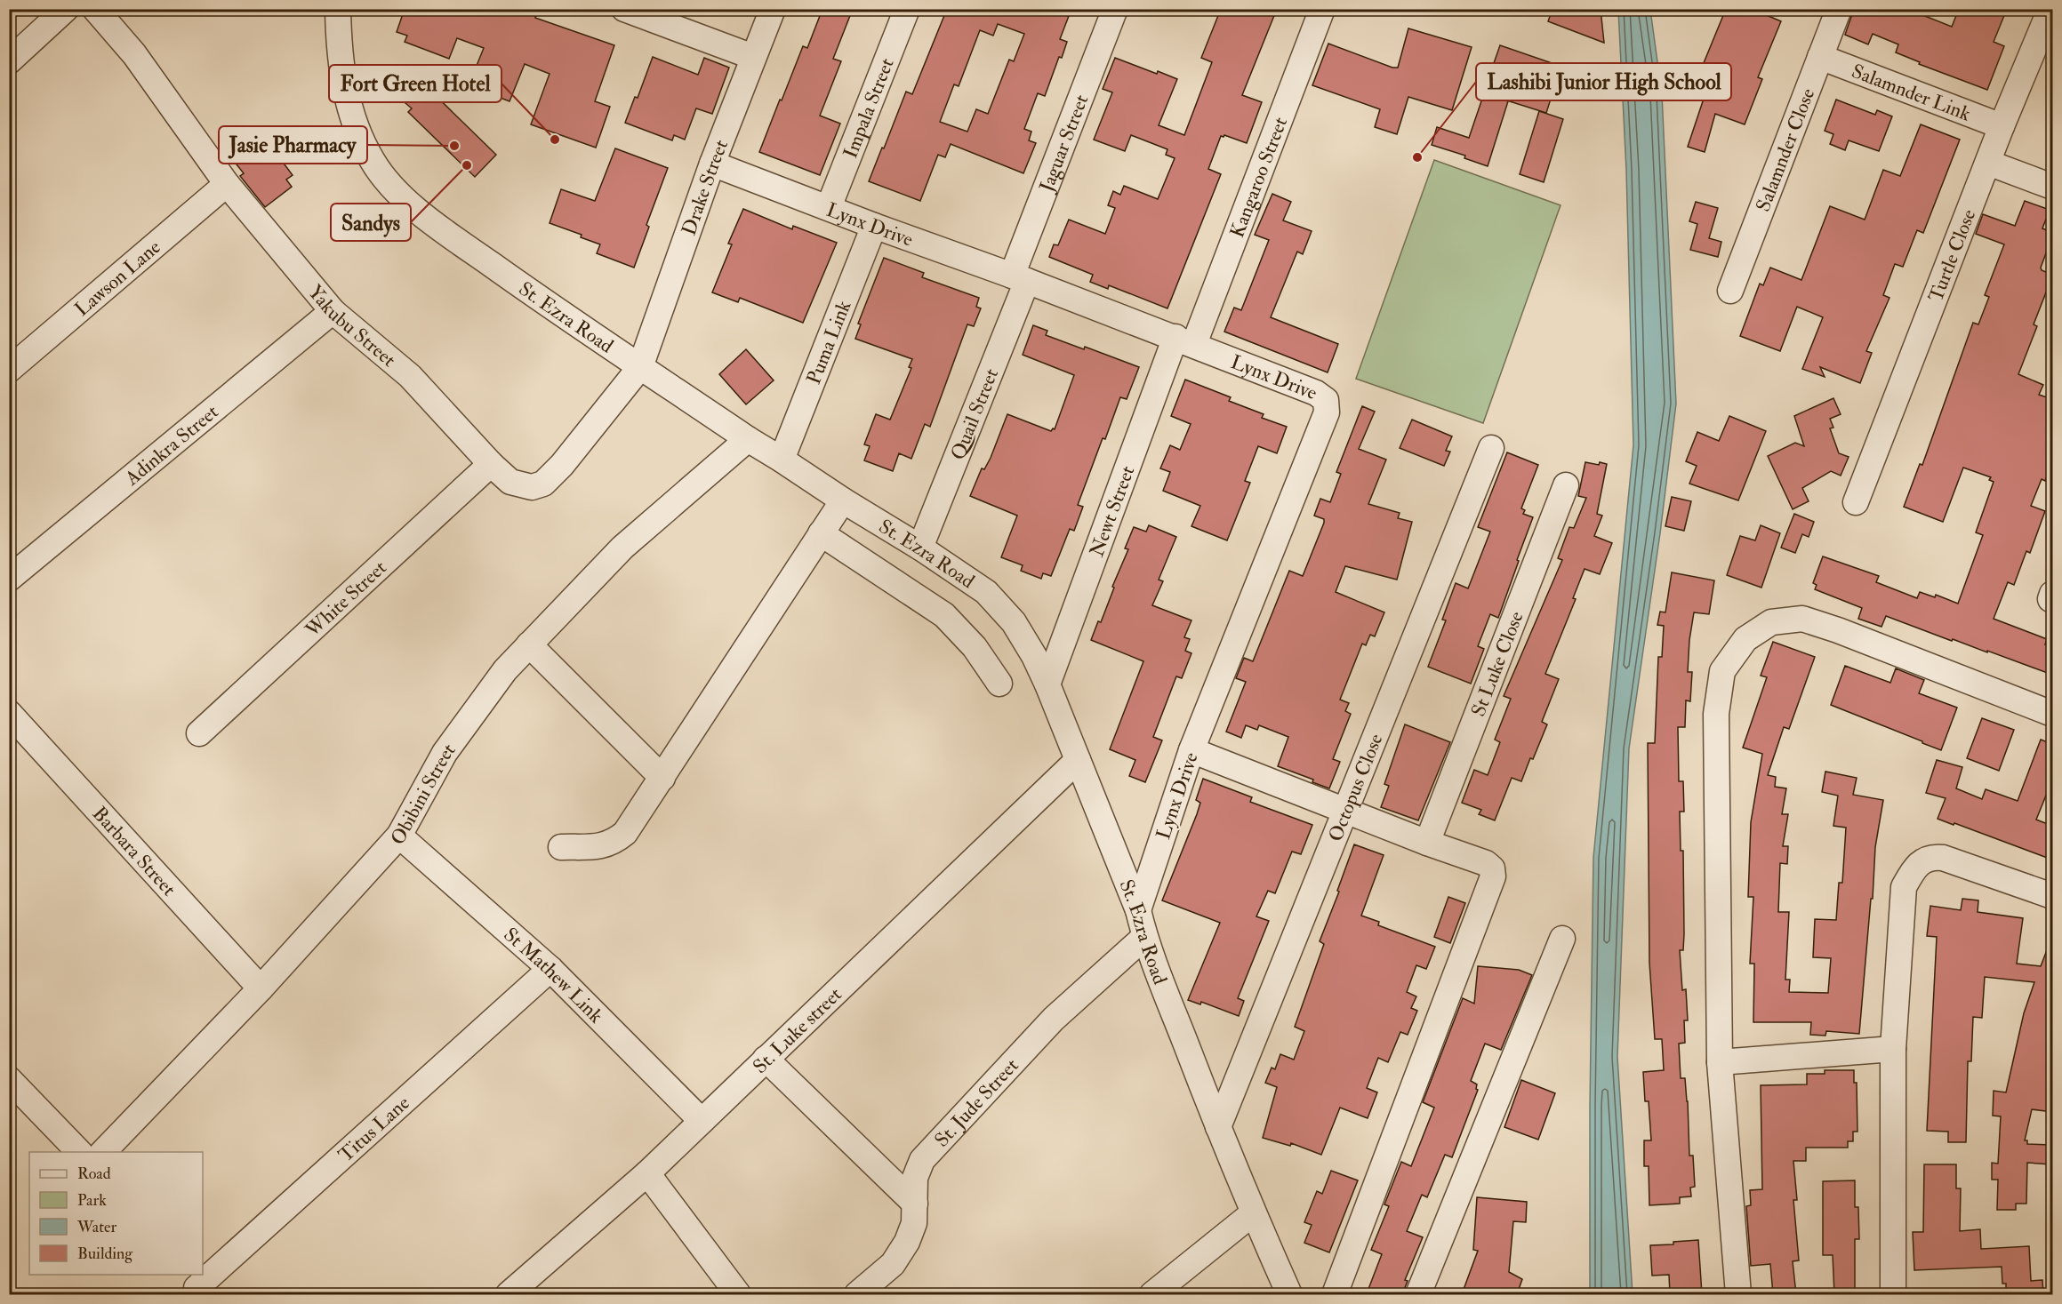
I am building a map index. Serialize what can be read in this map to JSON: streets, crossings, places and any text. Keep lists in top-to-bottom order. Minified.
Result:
{"streets":{"street":["Salamnder Link","Impala Street","Jaguar Street","Salamnder Close","Kangaroo Street","Drake Street","Lynx Drive","Turtle Close","Lawson Lane","St. Ezra Road","Yakubu Street","Puma Link","Quail Street","Adinkra Street","Newt Street","White Street","St Luke Close","Octopus Close","Obibini Street","Barbara Street","St Mathew Link","St. Luke street","St. Jude Street","Titus Lane"]},"crossings":[["Salamnder Link","Salamnder Close"],["Salamnder Link","Turtle Close"],["Impala Street","Lynx Drive"],["Jaguar Street","Lynx Drive"],["Jaguar Street","Quail Street"],["Kangaroo Street","Lynx Drive"],["Kangaroo Street","Newt Street"],["Drake Street","Lynx Drive"],["Drake Street","St. Ezra Road"],["Drake Street","Yakubu Street"],["Lynx Drive","St. Ezra Road"],["Lynx Drive","Puma Link"],["Lynx Drive","Quail Street"],["Lynx Drive","Newt Street"],["Lawson Lane","Yakubu Street"],["St. Ezra Road","Yakubu Street"],["St. Ezra Road","Puma Link"],["St. Ezra Road","Quail Street"],["St. Ezra Road","Newt Street"],["St. Ezra Road","Octopus Close"],["St. Ezra Road","Obibini Street"],["St. Ezra Road","St. Luke street"],["St. Ezra Road","St. Jude Street"],["Yakubu Street","Adinkra Street"],["Yakubu Street","White Street"],["Obibini Street","Barbara Street"],["Obibini Street","St Mathew Link"],["St Mathew Link","St. Luke street"],["St Mathew Link","Titus Lane"]],"places":["Fort Green Hotel","Jasie Pharmacy","Lashibi Junior High School","Sandys"],"legend":["Road","Park","Water","Building"]}
